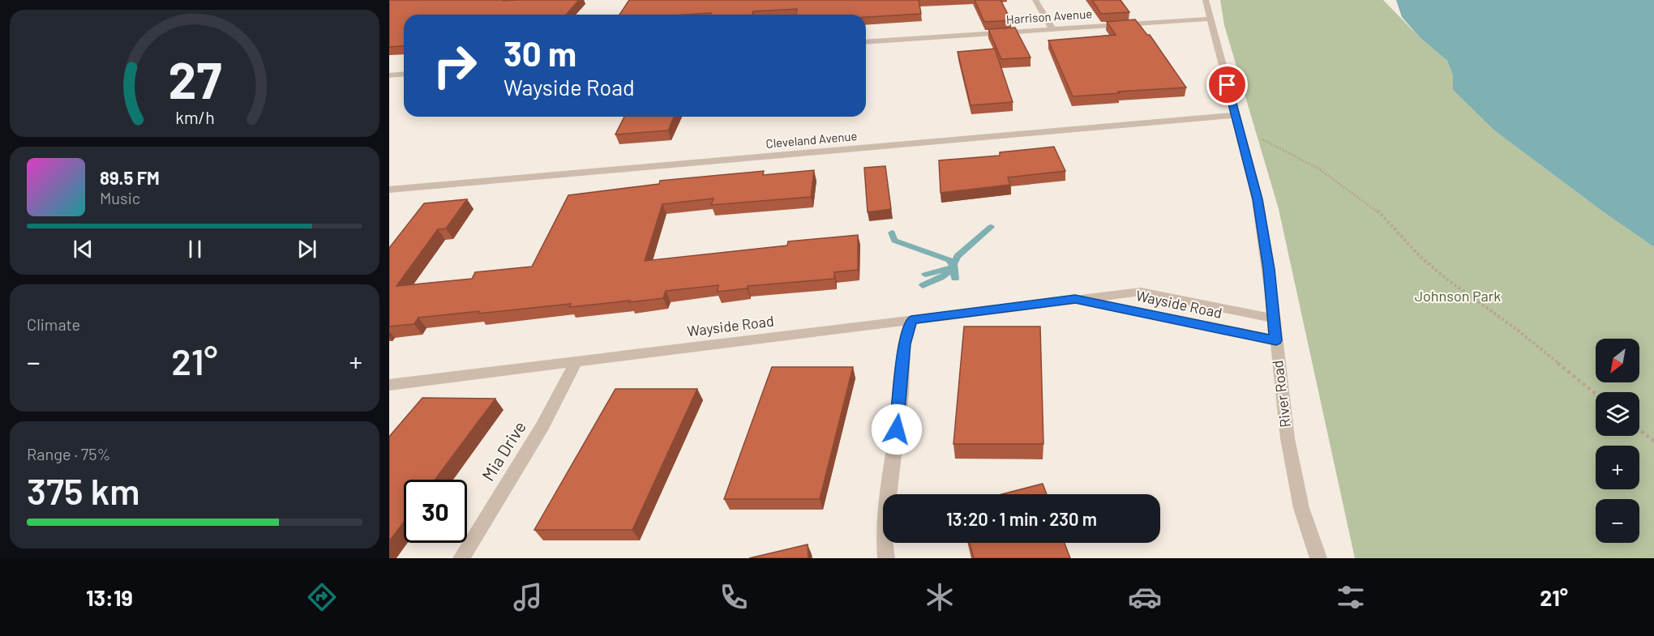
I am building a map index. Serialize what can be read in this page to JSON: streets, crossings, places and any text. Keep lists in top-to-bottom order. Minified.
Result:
{"streets":{"street":["Harrison Avenue","Cleveland Avenue","Wayside Road","River Road","Mia Drive"]},"crossings":[["Harrison Avenue","River Road"],["Cleveland Avenue","River Road"],["Wayside Road","River Road"],["Wayside Road","Mia Drive"]],"parks":["Johnson Park"],"north":"bottom left","page":{"turn":["30 m","Wayside Road"],"song":["89.5 FM","Music"],"tile":["Climate",["Range · 75%","375 km"]],"map_buttons":["+","−"],"heat":["−","21°","+"],"limit":"30","trip":"13:20 · 1 min · 230 m","tabs":["13:19","21°"],"gauge":["27","km/h"]}}
